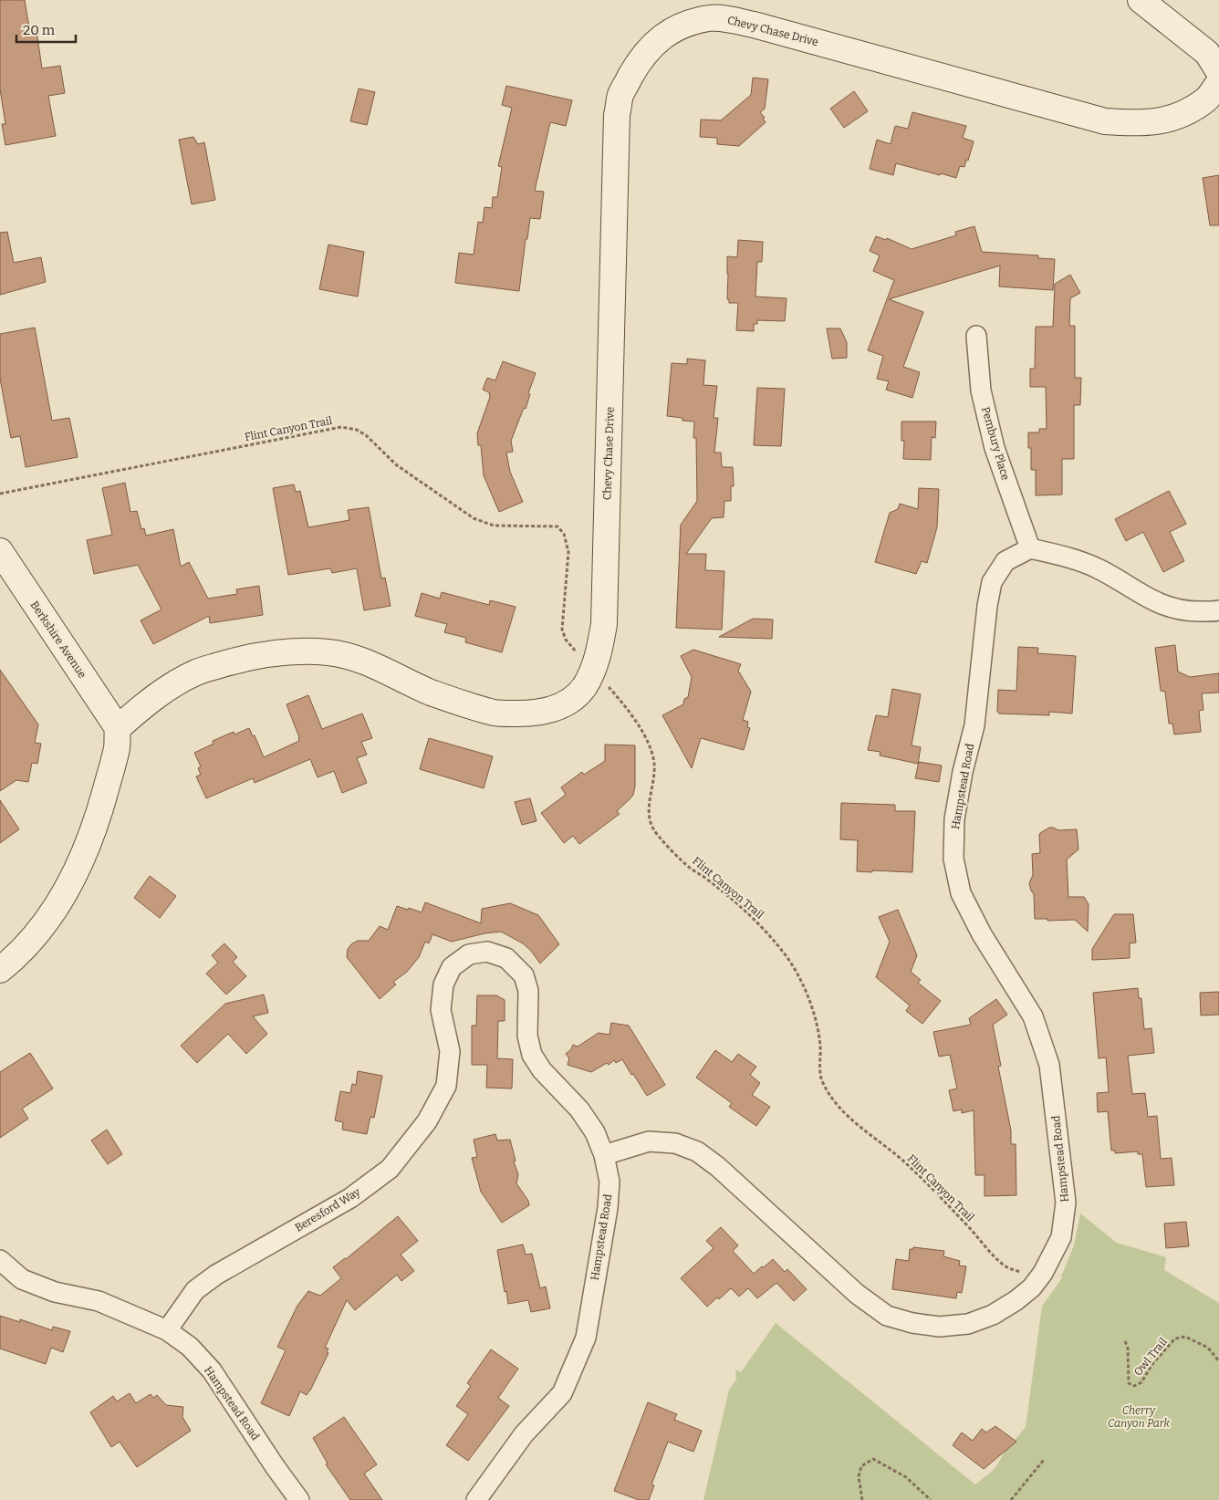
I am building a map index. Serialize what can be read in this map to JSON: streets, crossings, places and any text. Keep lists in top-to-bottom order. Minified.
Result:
{"streets":{"main road":["Chevy Chase Drive","Berkshire Avenue"],"street":["Pembury Place","Hampstead Road","Beresford Way"],"path":["Flint Canyon Trail","Owl Trail"]},"crossings":[["Chevy Chase Drive","Berkshire Avenue"],["Pembury Place","Hampstead Road"],["Hampstead Road","Beresford Way"]],"parks":["Cherry Canyon Park"],"scale_bar":"20 m"}
